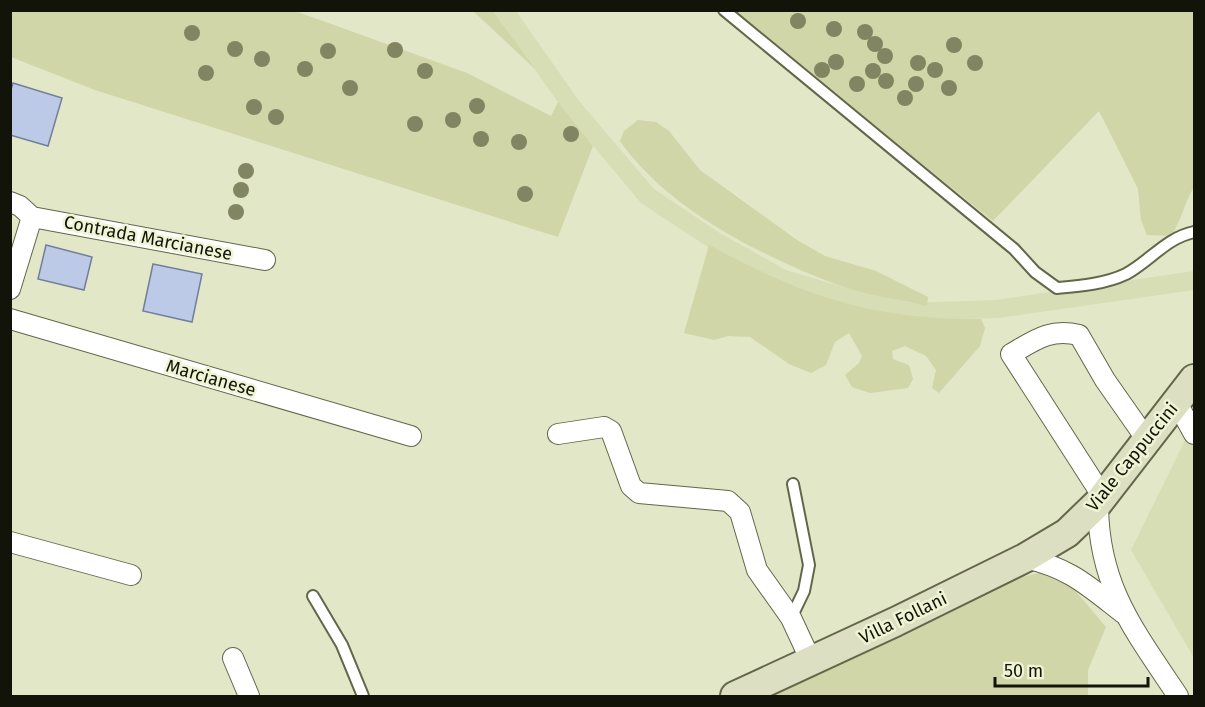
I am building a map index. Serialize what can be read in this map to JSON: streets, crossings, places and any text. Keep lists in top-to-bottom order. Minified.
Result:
{"streets":{"street":["Contrada Marcianese","Marcianese","Viale Cappuccini","Villa Follani"]},"crossings":[["Viale Cappuccini","Villa Follani"]],"scale_bar":"50 m"}
